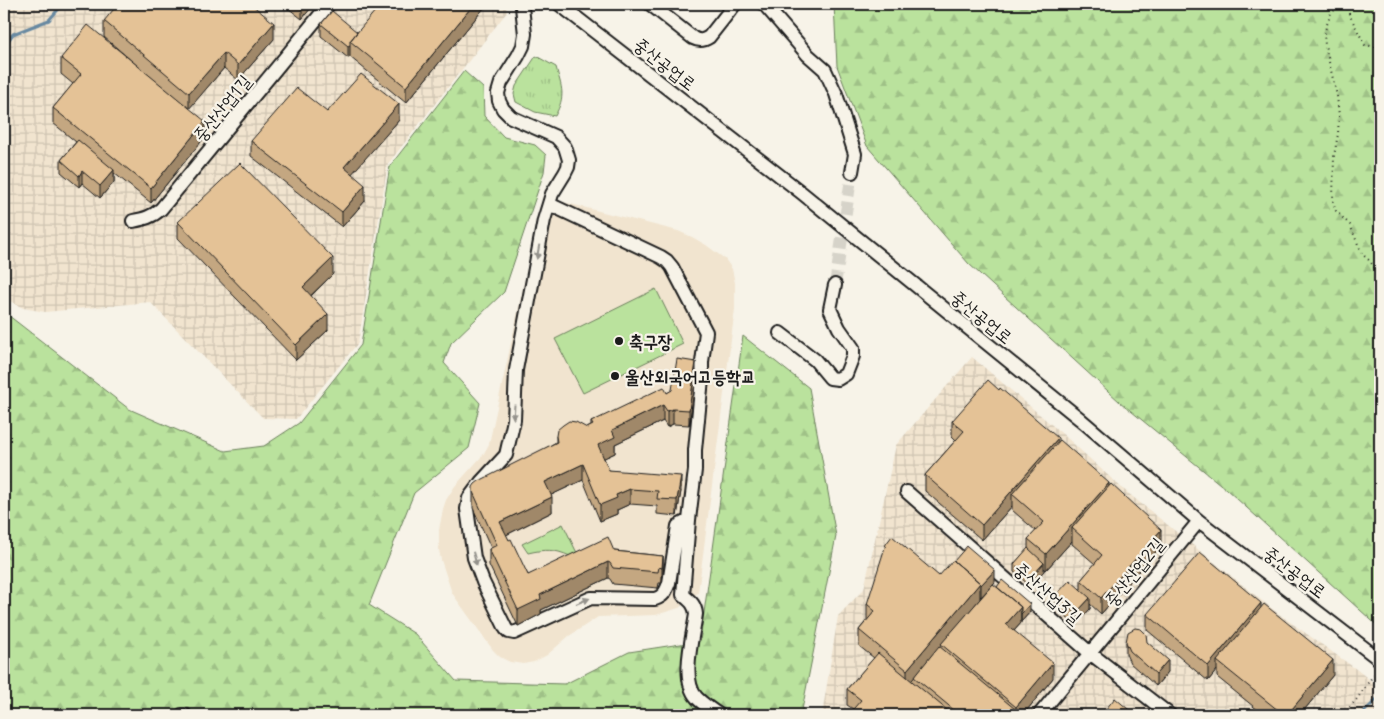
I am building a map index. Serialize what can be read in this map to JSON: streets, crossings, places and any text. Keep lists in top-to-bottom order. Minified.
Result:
{"streets":{"street":["중산공업로","중산산업1길","중산산업2길","중산산업3길"]},"crossings":[["중산공업로","중산산업2길"],["중산산업2길","중산산업3길"]],"places":["축구장","울산외국어고등학교"]}
